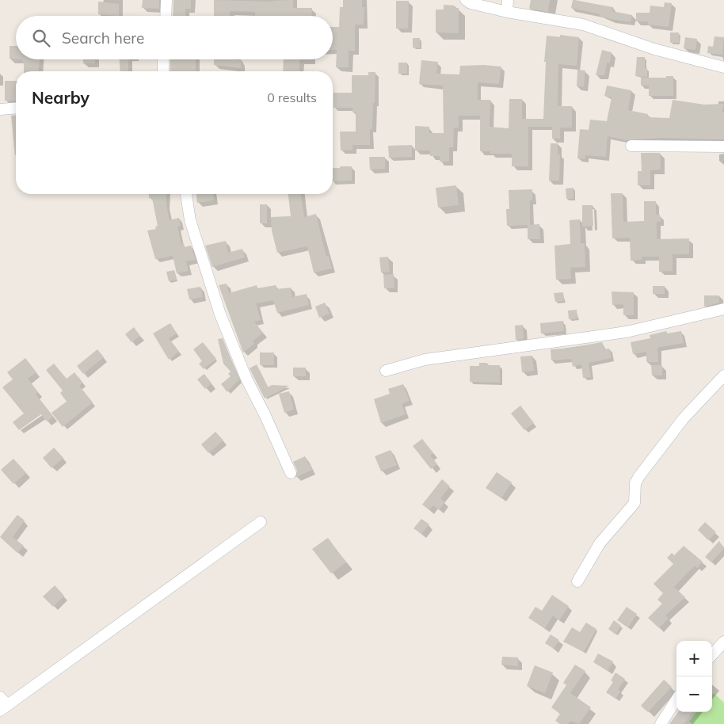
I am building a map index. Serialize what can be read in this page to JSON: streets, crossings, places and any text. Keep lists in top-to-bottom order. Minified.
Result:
{"page":{"search":"Search here","heading":["Nearby","0 results"],"map_buttons":["+","−"]}}
